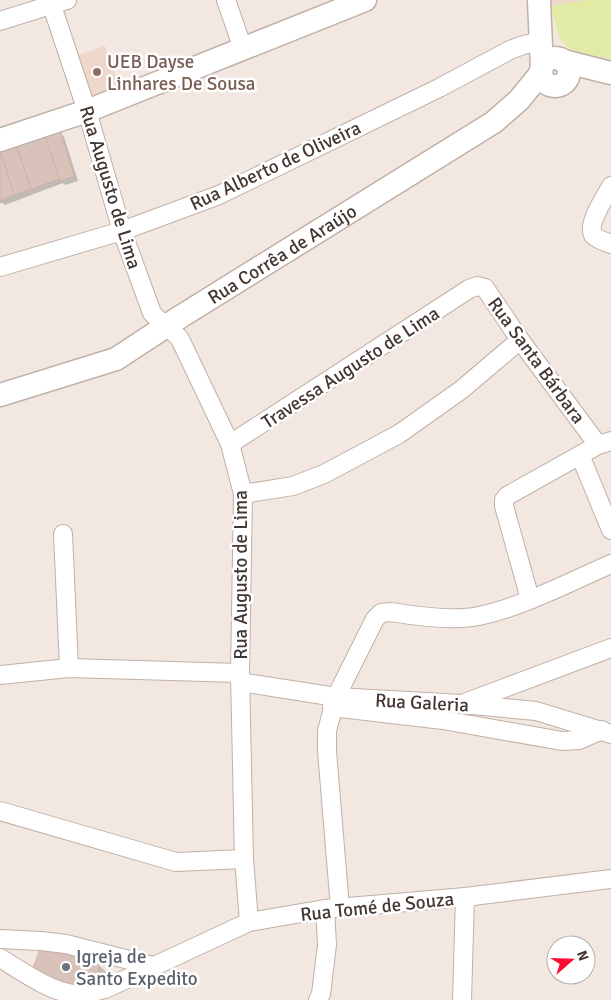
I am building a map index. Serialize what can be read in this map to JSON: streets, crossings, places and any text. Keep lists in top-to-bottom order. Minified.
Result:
{"streets":{"street":["Rua Alberto de Oliveira","Rua Augusto de Lima","Rua Corrêa de Araújo","Rua Santa Bárbara","Travessa Augusto de Lima","Rua Galeria","Rua Tomé de Souza"]},"crossings":[["Rua Alberto de Oliveira","Rua Augusto de Lima"],["Rua Augusto de Lima","Rua Corrêa de Araújo"],["Rua Augusto de Lima","Travessa Augusto de Lima"],["Rua Augusto de Lima","Rua Galeria"],["Rua Augusto de Lima","Rua Tomé de Souza"],["Rua Santa Bárbara","Travessa Augusto de Lima"]],"places":["UEB Dayse Linhares De Sousa","Igreja de Santo Expedito"],"north":"right"}
